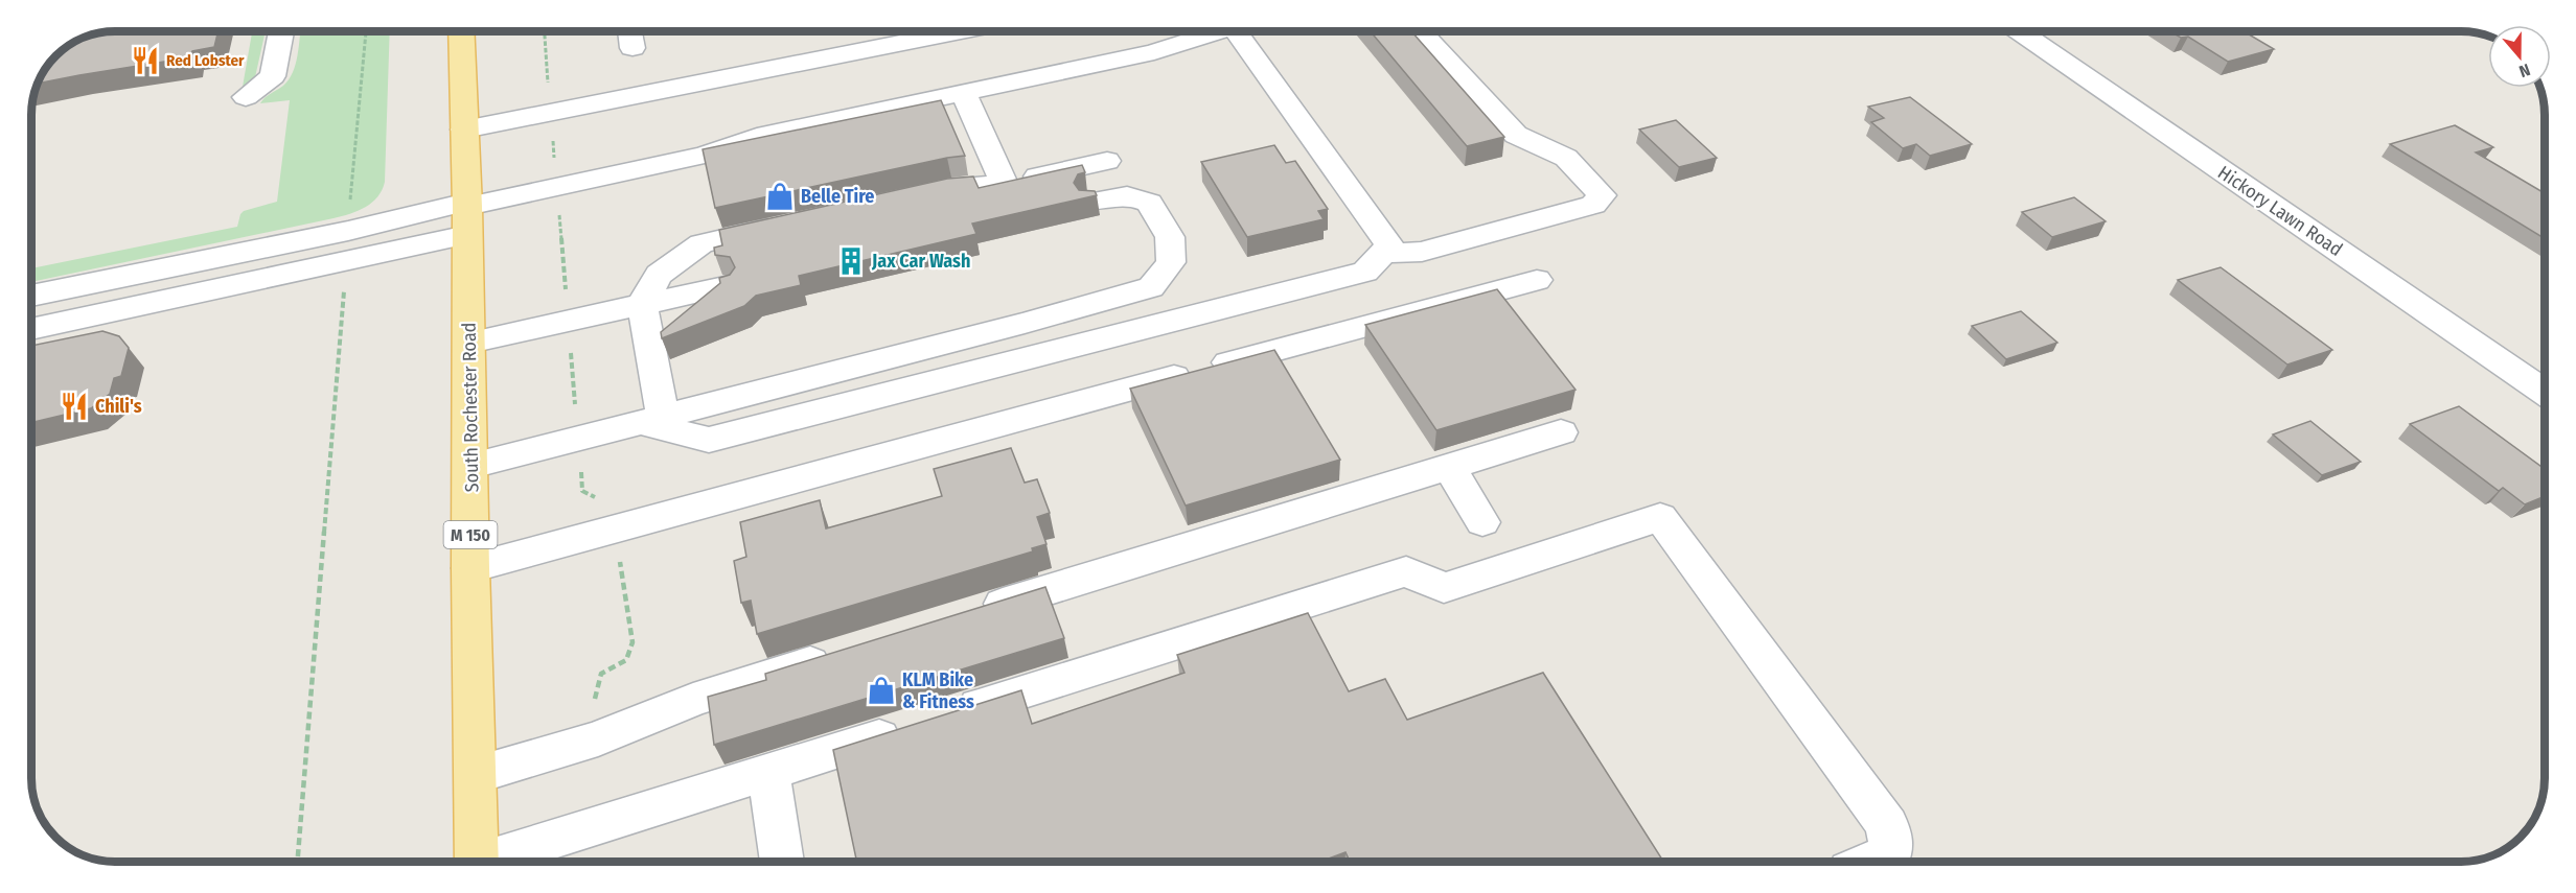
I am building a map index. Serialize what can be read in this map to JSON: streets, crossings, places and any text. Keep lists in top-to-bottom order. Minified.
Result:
{"streets":{"main road":["South Rochester Road","M 150"],"street":["Hickory Lawn Road"]},"places":{"restaurant":["Red Lobster","Chili's"],"shop":["Belle Tire","KLM Bike & Fitness"],"building":["Jax Car Wash"]},"north":"bottom"}
